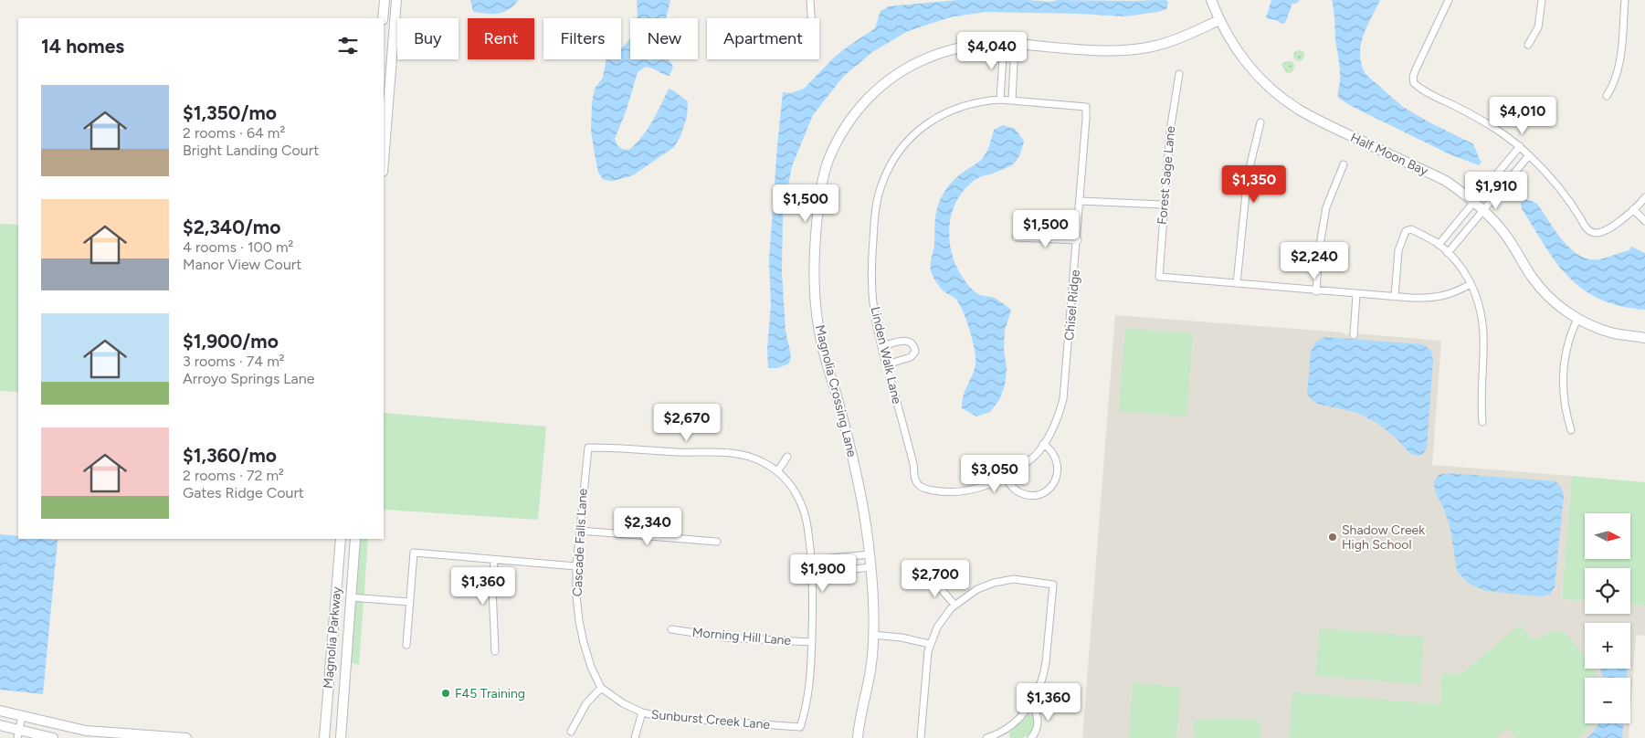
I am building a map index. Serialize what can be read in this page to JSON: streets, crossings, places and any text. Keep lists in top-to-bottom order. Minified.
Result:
{"streets":{"street":["Half Moon Bay","Forest Sage Lane","Chisel Ridge","Linden Walk Lane","Magnolia Crossing Lane","Cascade Falls Lane","Morning Hill Lane","Magnolia Parkway","Sunburst Creek Lane"]},"crossings":[["Half Moon Bay","Magnolia Crossing Lane"],["Chisel Ridge","Linden Walk Lane"],["Cascade Falls Lane","Sunburst Creek Lane"],["Morning Hill Lane","Sunburst Creek Lane"]],"places":["Shadow Creek High School","F45 Training"],"north":"right","page":{"chip":["Buy","Rent","Filters","New","Apartment"],"heading":"14 homes","price":["$4,040","$4,010","$1,350","$1,910","$1,500","$1,500","$2,240","$2,670","$3,050","$2,340","$1,900","$2,700","$1,360","$1,360"],"list":[{"name":"$1,350/mo","note":"2 rooms · 64 m² · Bright Landing Court"},{"name":"$2,340/mo","note":"4 rooms · 100 m² · Manor View Court"},{"name":"$1,900/mo","note":"3 rooms · 74 m² · Arroyo Springs Lane"},{"name":"$1,360/mo","note":"2 rooms · 72 m² · Gates Ridge Court"}],"map_buttons":["+","−"]}}
